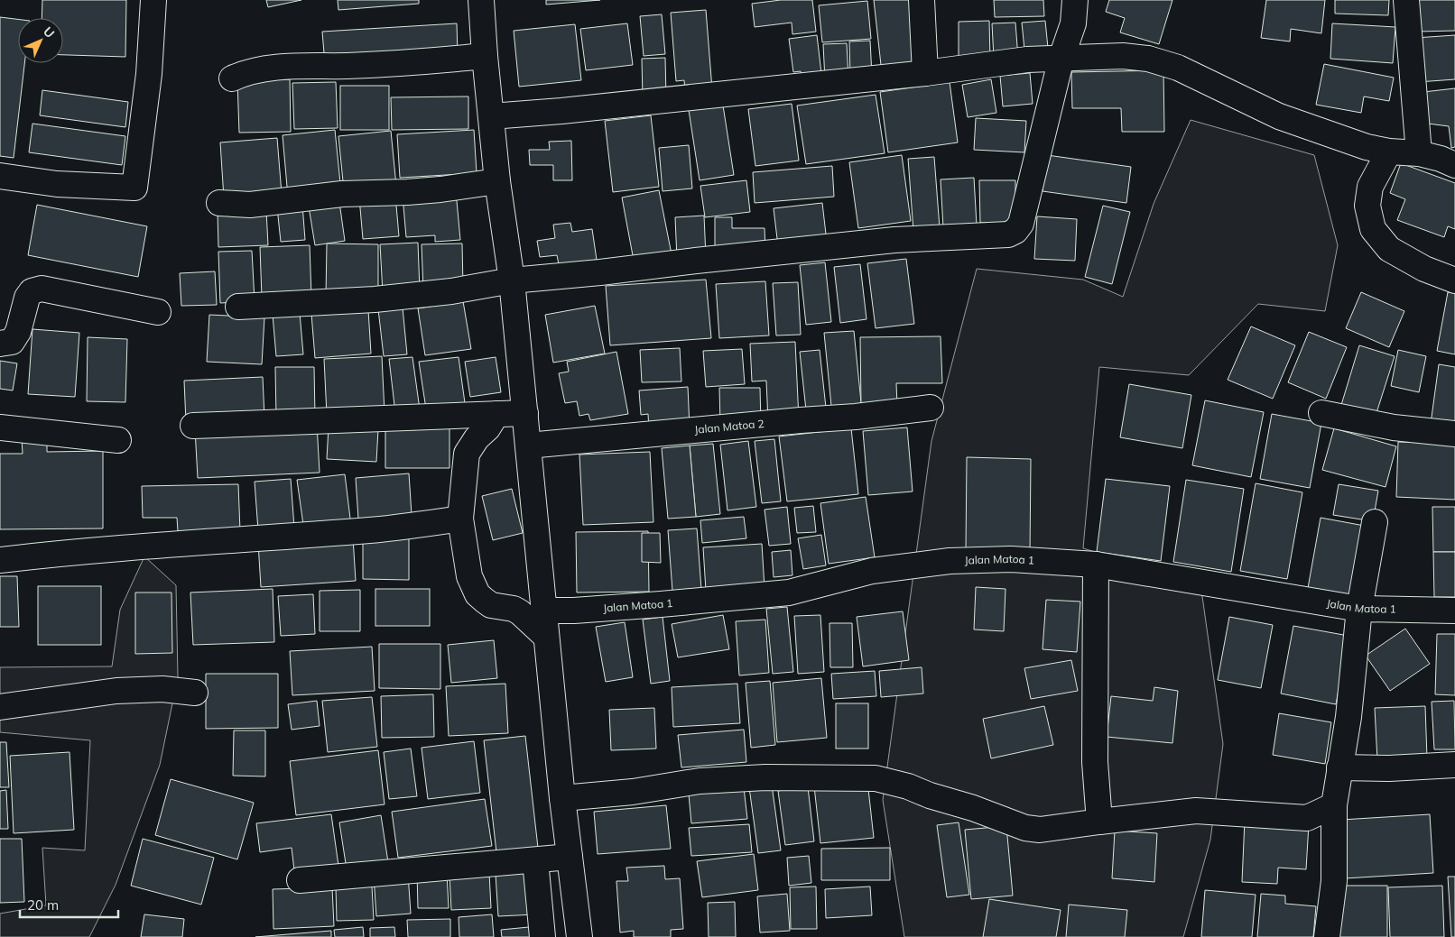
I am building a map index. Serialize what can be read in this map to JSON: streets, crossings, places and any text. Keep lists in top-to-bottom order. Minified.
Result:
{"streets":{"street":["Jalan Matoa 2","Jalan Matoa 1"]},"scale_bar":"20 m","north":"top right"}
